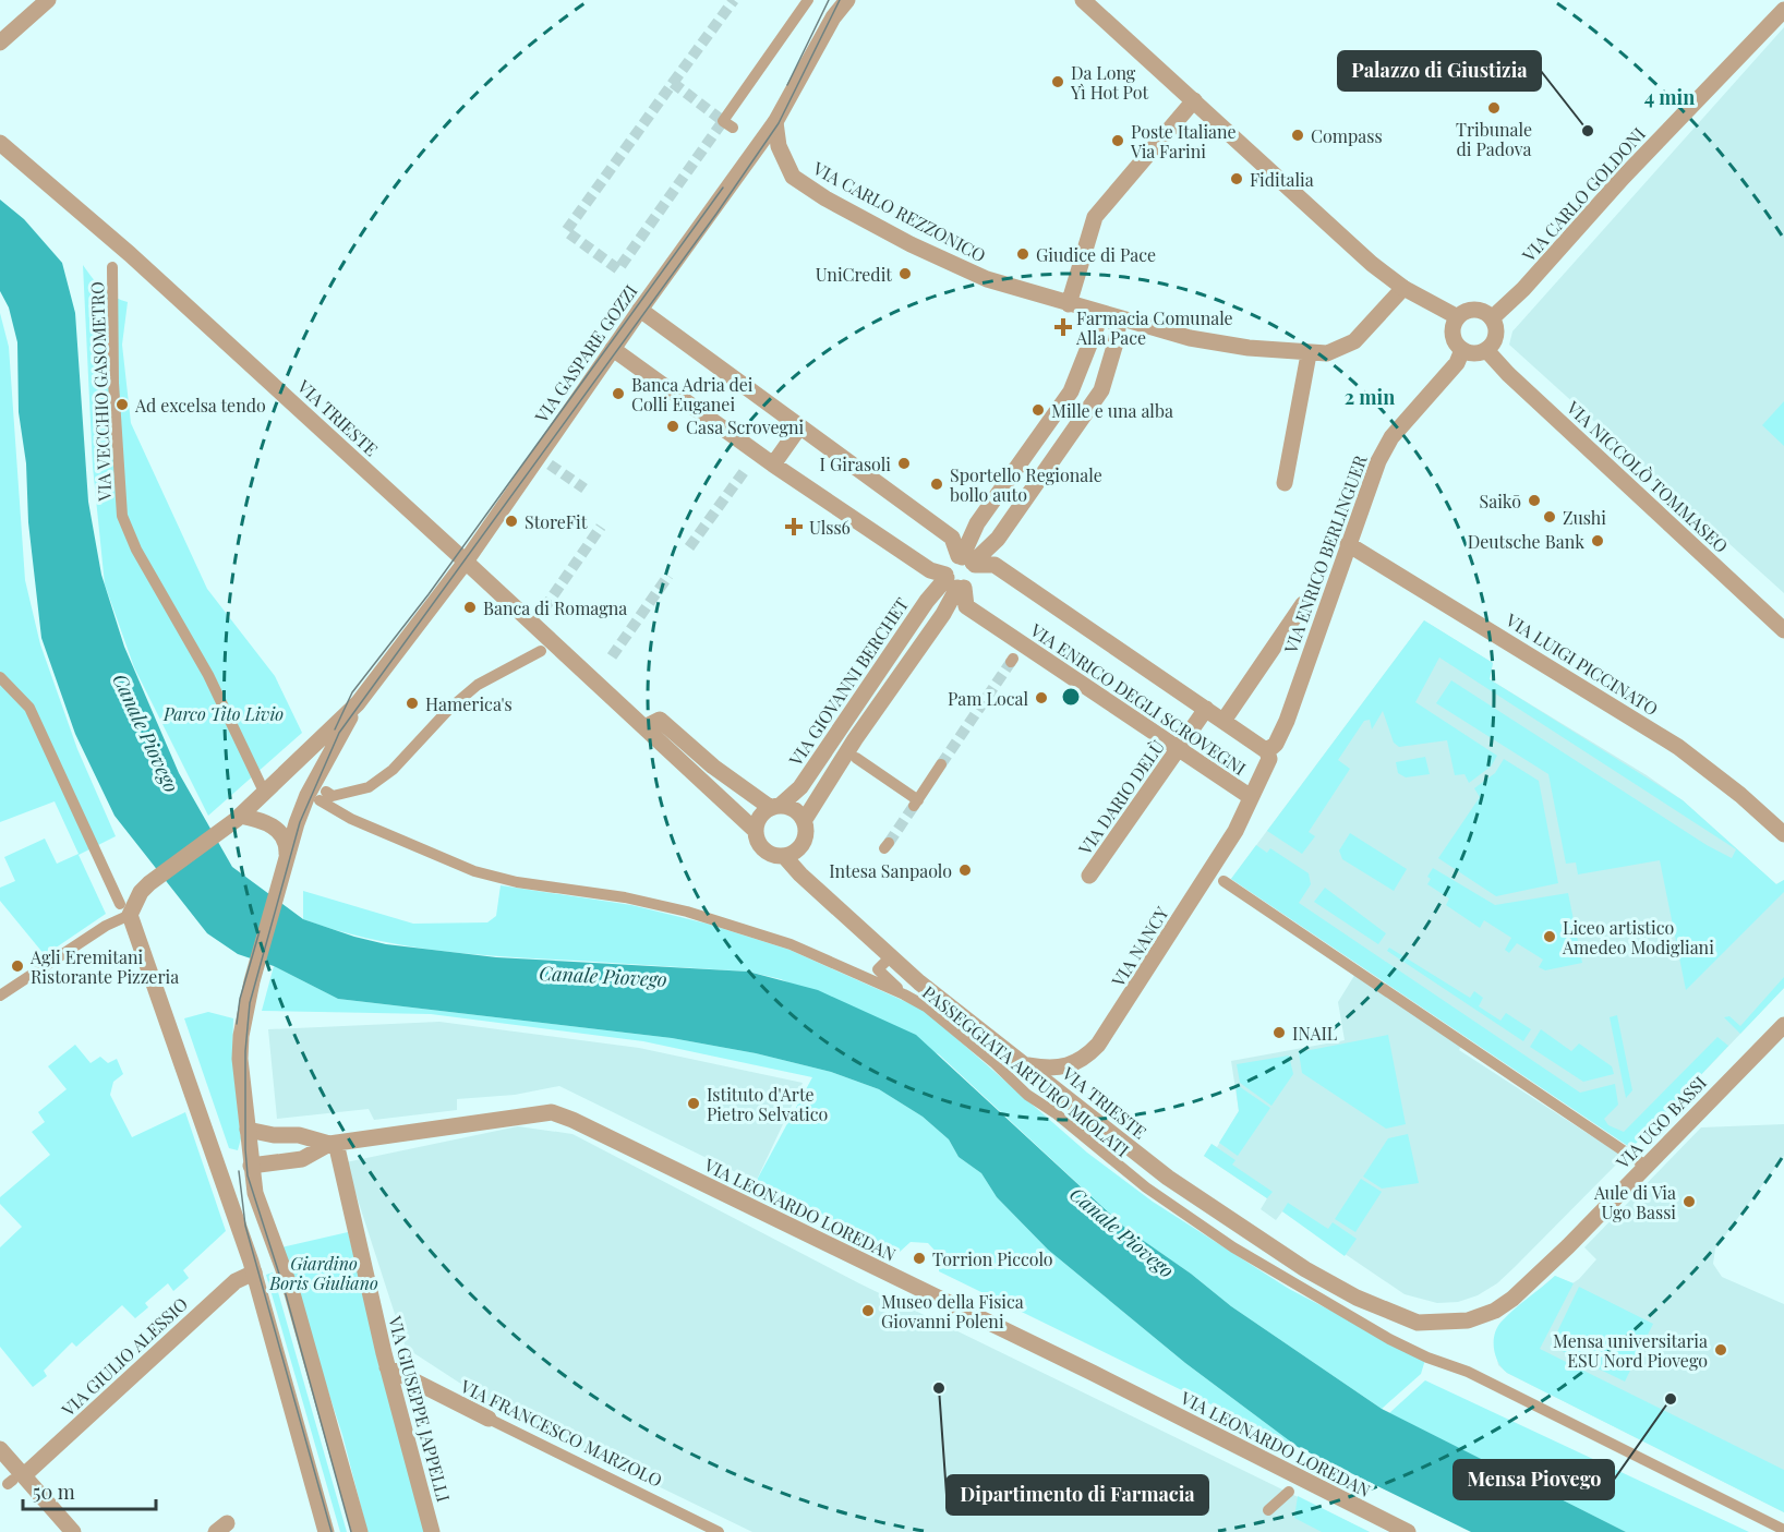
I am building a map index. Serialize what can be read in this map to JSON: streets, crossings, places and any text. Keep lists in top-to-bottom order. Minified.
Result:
{"streets":{"street":["VIA CARLO GOLDONI","VIA CARLO REZZONICO","VIA GASPARE GOZZI","VIA VECCHIO GASOMETRO","VIA TRIESTE","VIA NICCOLÒ TOMMASEO","VIA ENRICO BERLINGUER","VIA LUIGI PICCINATO","VIA GIOVANNI BERCHET","VIA ENRICO DEGLI SCROVEGNI","VIA DARIO DELÙ","VIA NANCY","PASSEGGIATA ARTURO MIOLATI","VIA UGO BASSI","VIA LEONARDO LOREDAN","VIA GIULIO ALESSIO","VIA GIUSEPPE JAPPELLI","VIA FRANCESCO MARZOLO"]},"crossings":[["VIA CARLO GOLDONI","VIA NICCOLÒ TOMMASEO"],["VIA CARLO GOLDONI","VIA ENRICO BERLINGUER"],["VIA CARLO REZZONICO","VIA GASPARE GOZZI"],["VIA GASPARE GOZZI","VIA VECCHIO GASOMETRO"],["VIA GASPARE GOZZI","VIA TRIESTE"],["VIA TRIESTE","VIA GIOVANNI BERCHET"],["VIA TRIESTE","VIA NANCY"],["VIA TRIESTE","PASSEGGIATA ARTURO MIOLATI"],["VIA TRIESTE","VIA UGO BASSI"],["VIA NICCOLÒ TOMMASEO","VIA ENRICO BERLINGUER"],["VIA ENRICO BERLINGUER","VIA LUIGI PICCINATO"],["VIA ENRICO BERLINGUER","VIA ENRICO DEGLI SCROVEGNI"],["VIA GIOVANNI BERCHET","VIA ENRICO DEGLI SCROVEGNI"],["VIA ENRICO DEGLI SCROVEGNI","VIA DARIO DELÙ"],["VIA ENRICO DEGLI SCROVEGNI","VIA NANCY"],["VIA LEONARDO LOREDAN","VIA GIUSEPPE JAPPELLI"],["VIA GIUSEPPE JAPPELLI","VIA FRANCESCO MARZOLO"]],"water":["Canale Piovego"],"parks":["Parco Tito Livio","Giardino Boris Giuliano"],"places":{"other":["Da Long Yì Hot Pot","Tribunale di Padova","Palazzo di Giustizia","Compass","Poste Italiane Via Farini","Fiditalia","Giudice di Pace","UniCredit","Banca Adria dei Colli Euganei","Ad excelsa tendo","Mille e una alba","Casa Scrovegni","I Girasoli","Sportello Regionale bollo auto","Saikō","Zushi","StoreFit","Deutsche Bank","Banca di Romagna","Pam Local","Hamerica's","Intesa Sanpaolo","Liceo artistico Amedeo Modigliani","Agli Eremitani Ristorante Pizzeria","INAIL","Istituto d'Arte Pietro Selvatico","Aule di Via Ugo Bassi","Torrion Piccolo","Museo della Fisica Giovanni Poleni","Mensa universitaria ESU Nord Piovego","Dipartimento di Farmacia","Mensa Piovego"],"health":["Farmacia Comunale Alla Pace","Ulss6"]},"scale_bar":"50 m","rings":["4 min","2 min"]}
